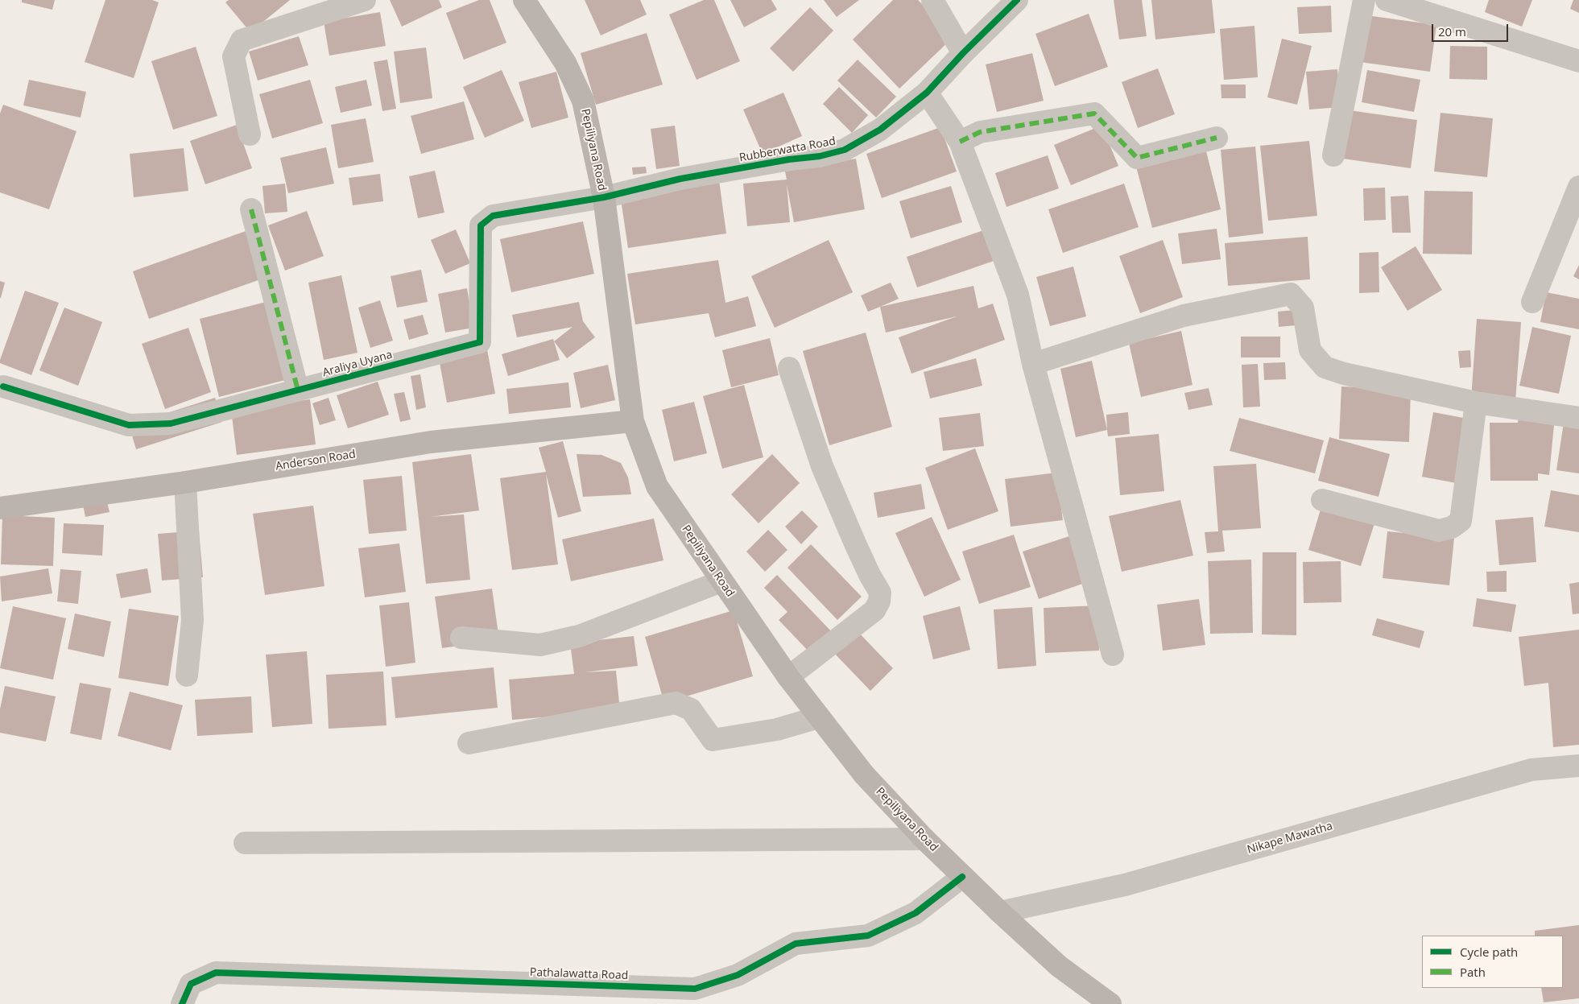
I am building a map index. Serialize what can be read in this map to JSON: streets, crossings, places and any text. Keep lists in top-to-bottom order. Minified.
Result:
{"streets":{"main road":["Pepiliyana Road","Anderson Road"],"street":["Rubberwatta Road","Araliya Uyana","Nikape Mawatha","Pathalawatta Road"]},"crossings":[["Pepiliyana Road","Rubberwatta Road"],["Pepiliyana Road","Araliya Uyana"],["Pepiliyana Road","Anderson Road"],["Pepiliyana Road","Nikape Mawatha"],["Pepiliyana Road","Pathalawatta Road"],["Rubberwatta Road","Araliya Uyana"]],"legend":["Cycle path","Path"],"scale_bar":"20 m"}
